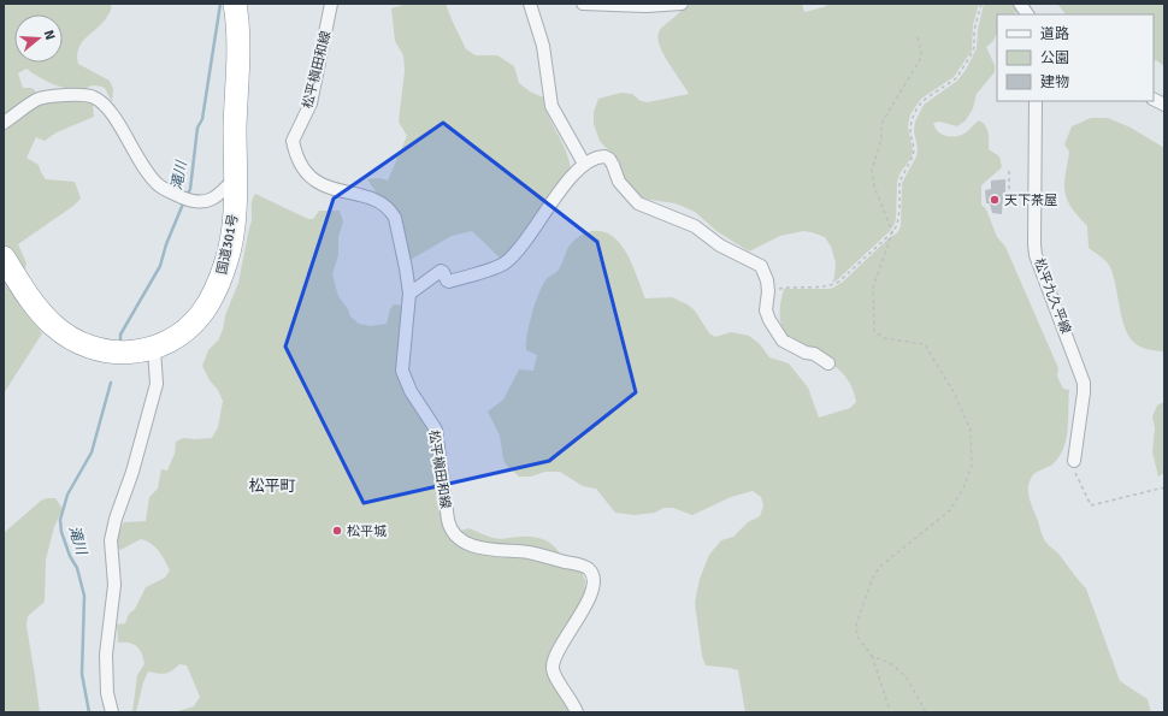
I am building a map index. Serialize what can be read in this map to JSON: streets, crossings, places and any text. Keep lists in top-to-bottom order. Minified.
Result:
{"streets":{"highway":["国道301号"],"street":["松平槇田和線","松平九久平線"]},"districts":["松平町"],"water":["滝川"],"places":["天下茶屋","松平城"],"legend":["道路","公園","建物"],"north":"right"}
